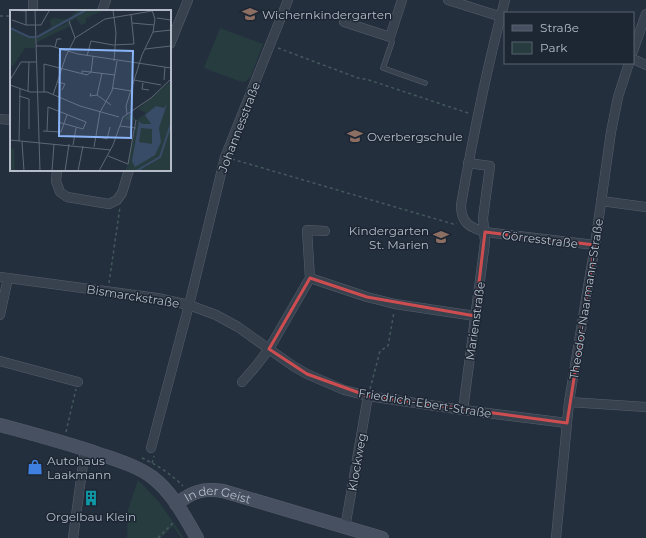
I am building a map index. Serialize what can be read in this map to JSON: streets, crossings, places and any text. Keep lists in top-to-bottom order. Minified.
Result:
{"streets":{"main road":["In der Geist"],"street":["Johannesstraße","Görresstraße","Bismarckstraße","Theodor-Naarmann-Straße","Marienstraße","Friedrich-Ebert-Straße","Klockweg"]},"crossings":[["Johannesstraße","Bismarckstraße"],["Johannesstraße","Friedrich-Ebert-Straße"],["Görresstraße","Theodor-Naarmann-Straße"],["Görresstraße","Marienstraße"],["Bismarckstraße","Friedrich-Ebert-Straße"],["Theodor-Naarmann-Straße","Friedrich-Ebert-Straße"],["Marienstraße","Friedrich-Ebert-Straße"],["Friedrich-Ebert-Straße","Klockweg"],["Klockweg","In der Geist"]],"places":{"school or university":["Wichernkindergarten","Overbergschule","Kindergarten St. Marien"],"shop":["Autohaus Laakmann"],"building":["Orgelbau Klein"]},"legend":["Straße","Park"]}
